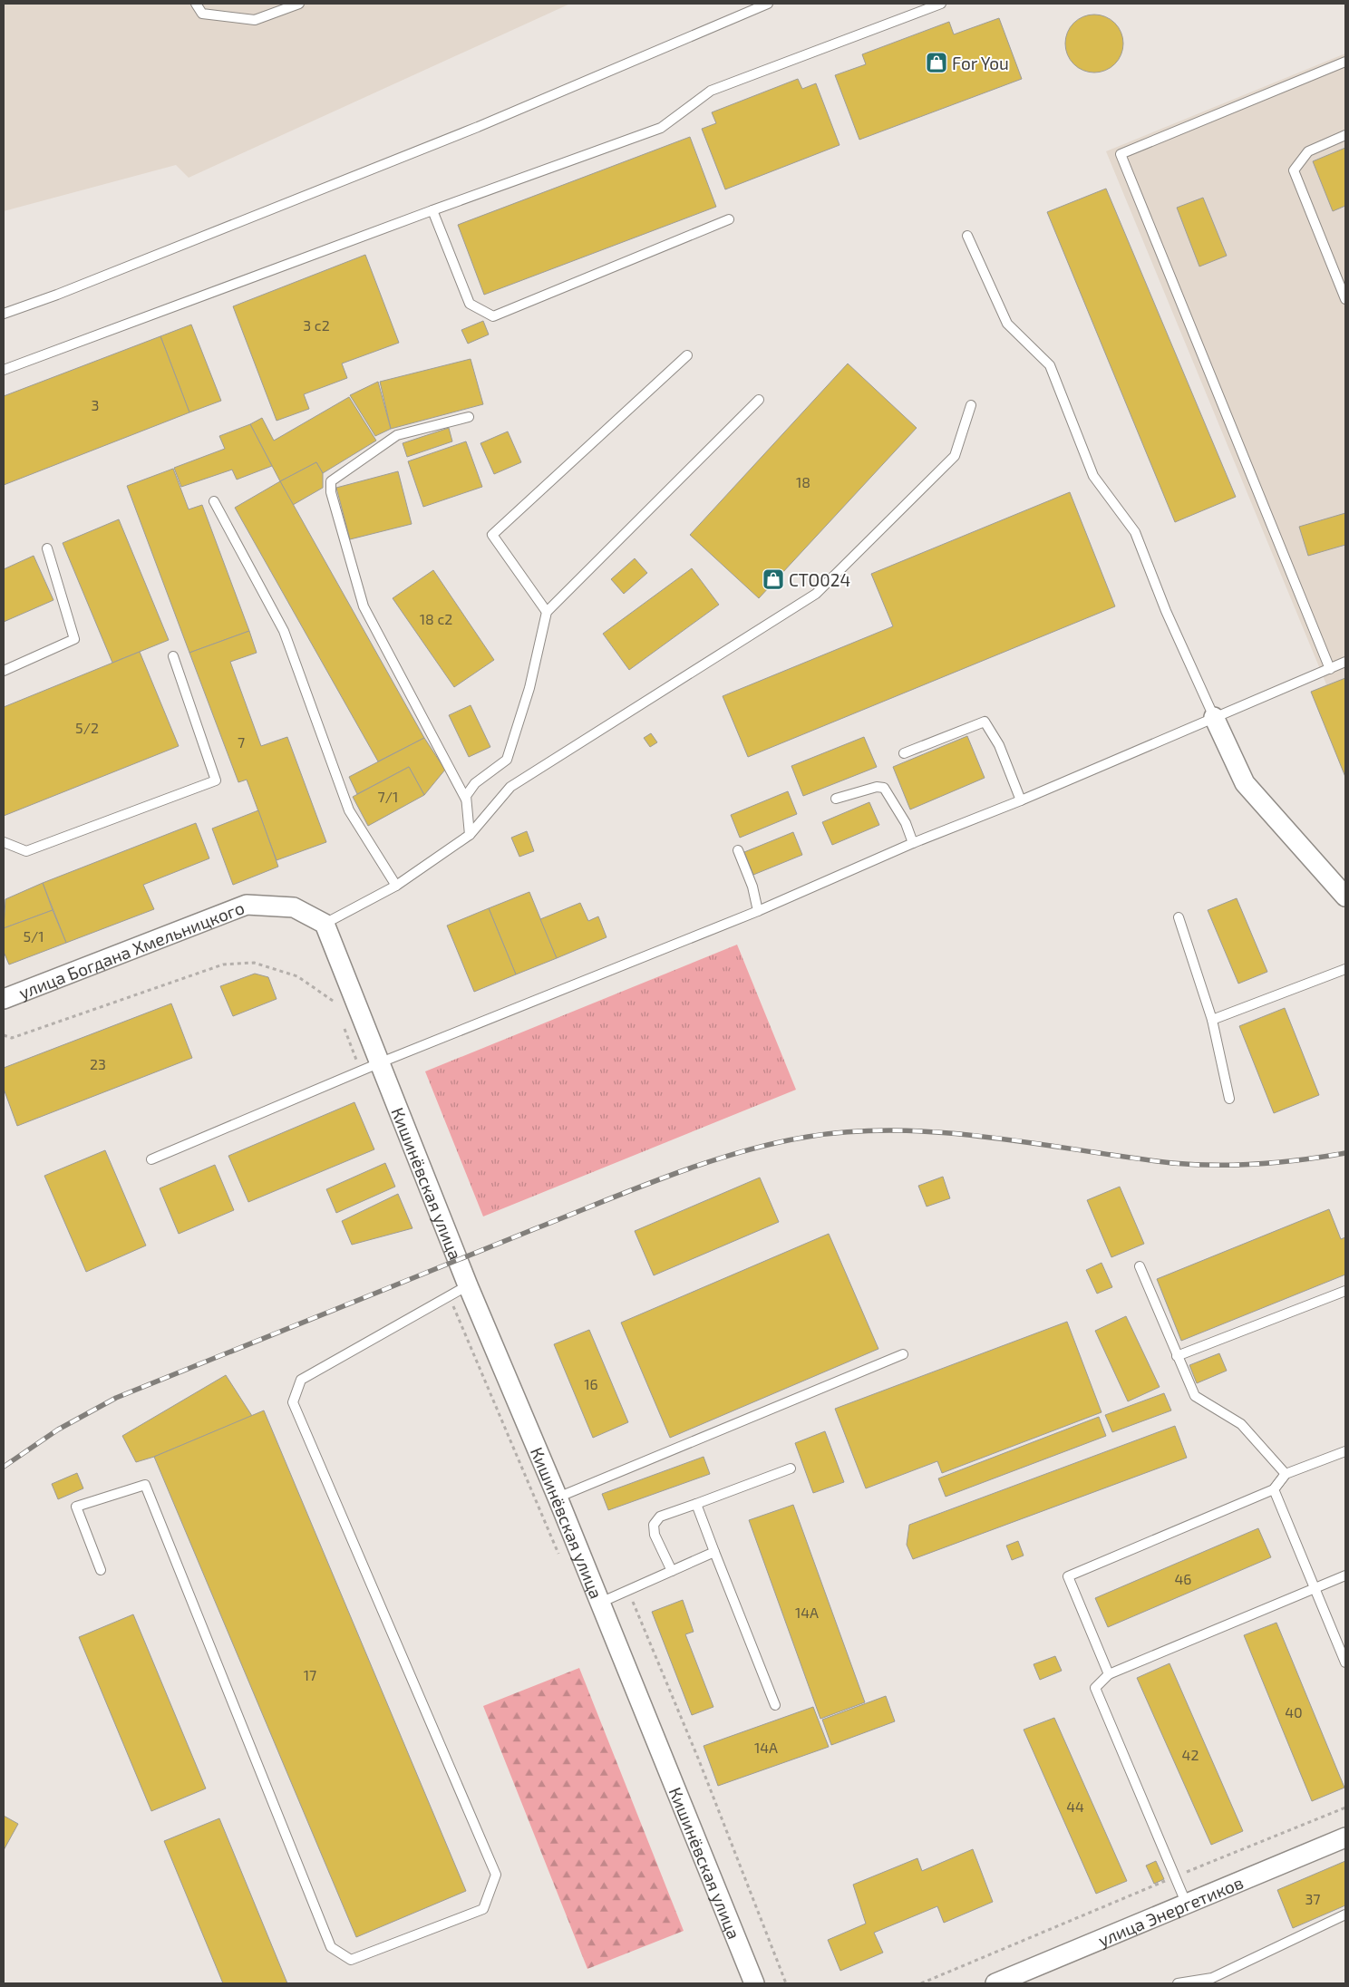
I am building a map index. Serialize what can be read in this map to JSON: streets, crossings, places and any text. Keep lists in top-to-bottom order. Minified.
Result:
{"streets":{"street":["улица Богдана Хмельницкого","Кишинёвская улица","улица Энергетиков"]},"places":{"shop":["For You","СТО024"]},"house_numbers":["3 с2","3","18","18 с2","5/2","7","7/1","5/1","23","16","46","14А","17","40","14А","42","44","37"]}
